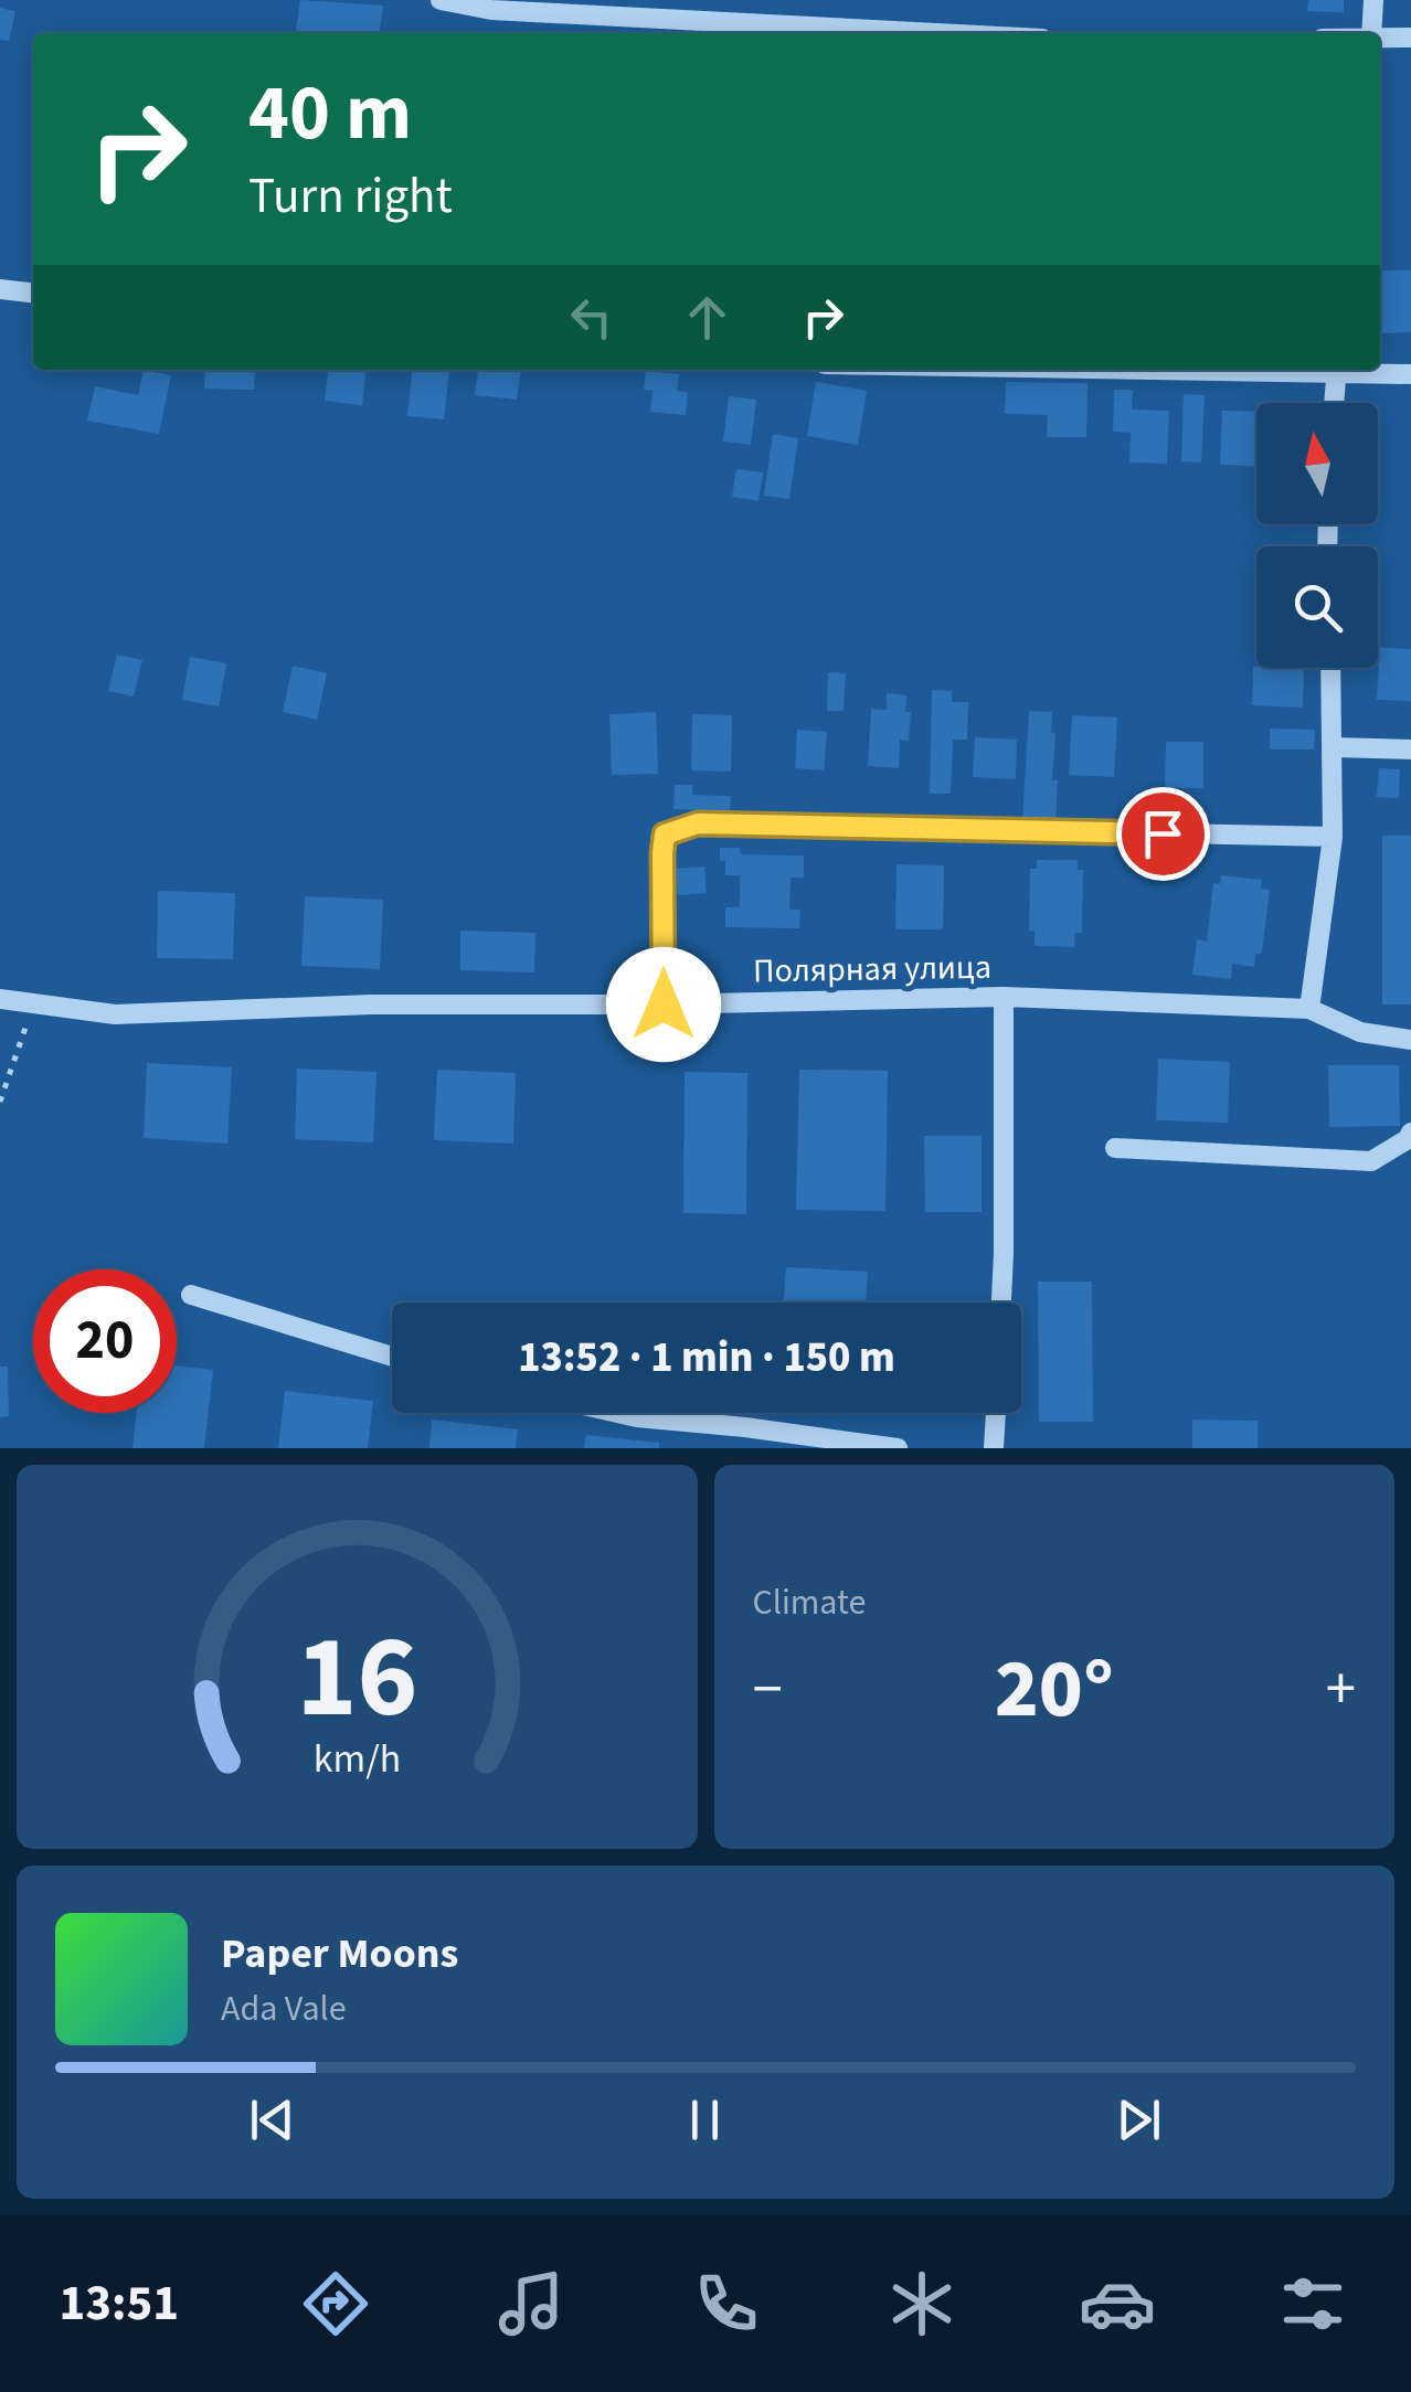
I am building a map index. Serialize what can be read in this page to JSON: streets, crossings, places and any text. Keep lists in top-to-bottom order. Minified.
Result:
{"streets":{"street":["Полярная улица"]},"north":"top","page":{"turn":["40 m","Turn right"],"limit":"20","trip":"13:52 · 1 min · 150 m","tile":"Climate","heat":["−","20°","+"],"song":["Paper Moons","Ada Vale"],"tabs":"13:51","gauge":["16","km/h"]}}
